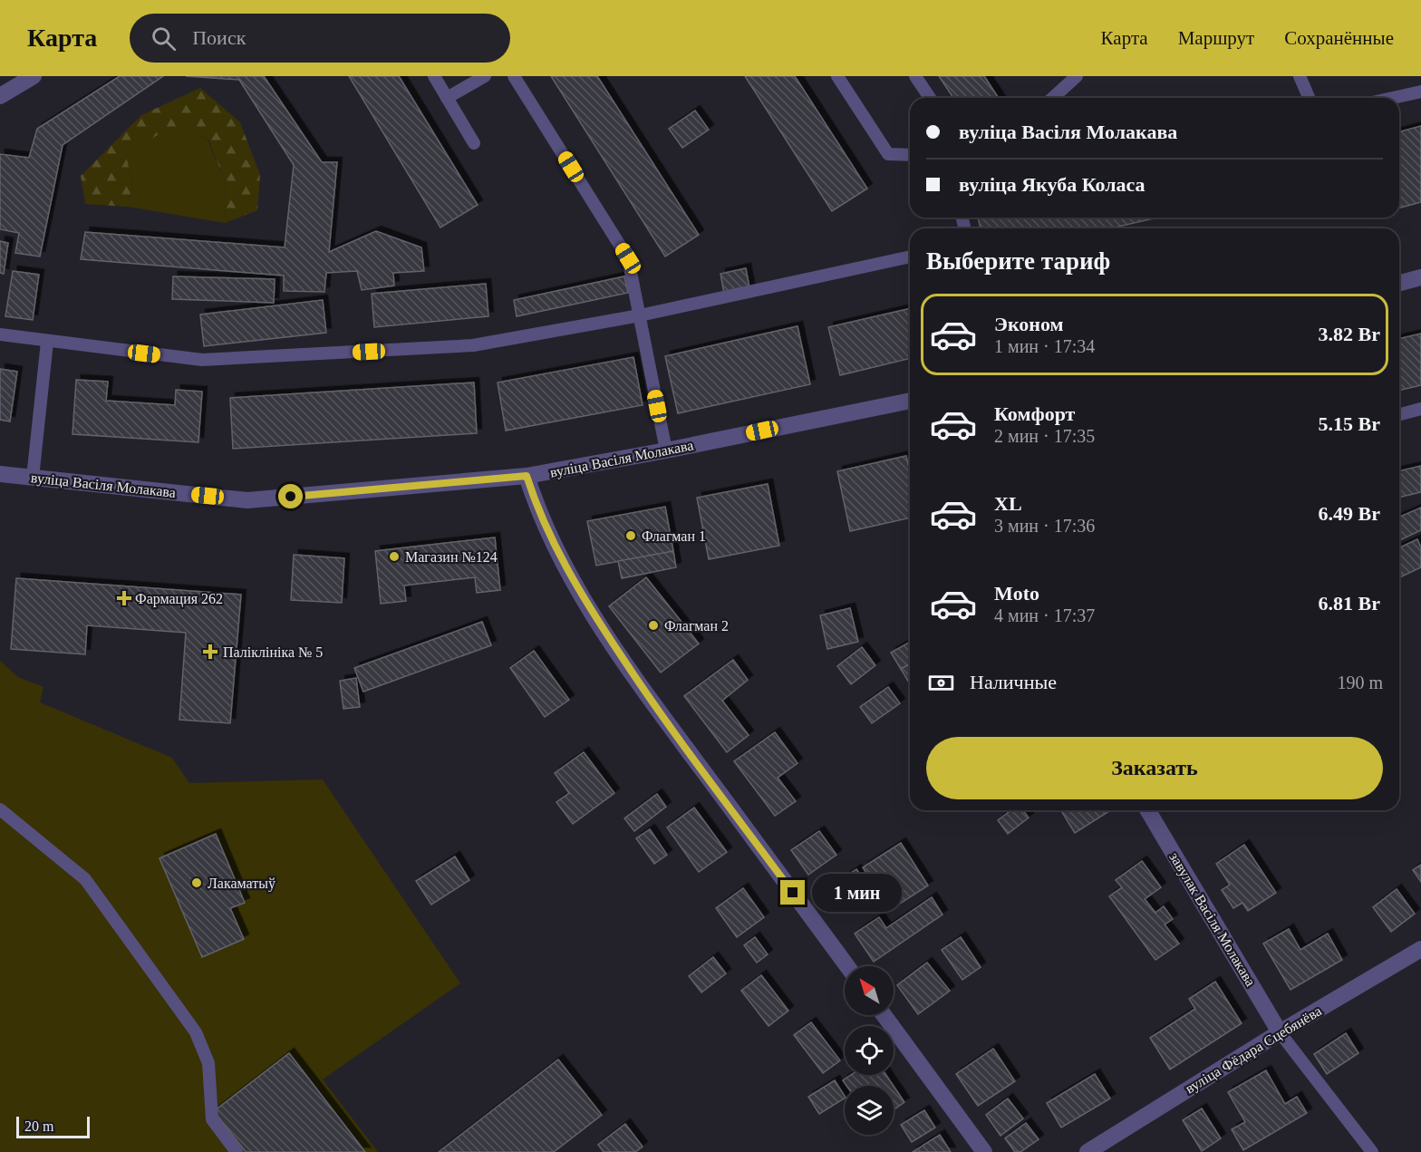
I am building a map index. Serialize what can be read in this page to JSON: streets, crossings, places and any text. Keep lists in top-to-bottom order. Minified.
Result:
{"streets":{"street":["вуліца Васіля Молакава","завулак Васіля Молакава","вуліца Фёдара Сцебянёва"]},"crossings":[["завулак Васіля Молакава","вуліца Фёдара Сцебянёва"]],"places":{"other":["Флагман 1","Магазин №124","Флагман 2","Лакаматыў"],"health":["Фармация 262","Паліклініка № 5"]},"scale_bar":"20 m","north":"top left","page":{"header":"Карта","search":"Поиск","nav":["Карта","Маршрут","Сохранённые"],"banner":["вуліца Васіля Молакава","вуліца Якуба Коласа"],"heading":"Выберите тариф","list":[{"name":"Эконом","note":"1 мин · 17:34","value":"3.82 Br"},{"name":"Комфорт","note":"2 мин · 17:35","value":"5.15 Br"},{"name":"XL","note":"3 мин · 17:36","value":"6.49 Br"},{"name":"Moto","note":"4 мин · 17:37","value":"6.81 Br"}],"pay":["Наличные","190 m"],"buttons":"Заказать","bubble":"1 мин","scale":"20 m"}}
